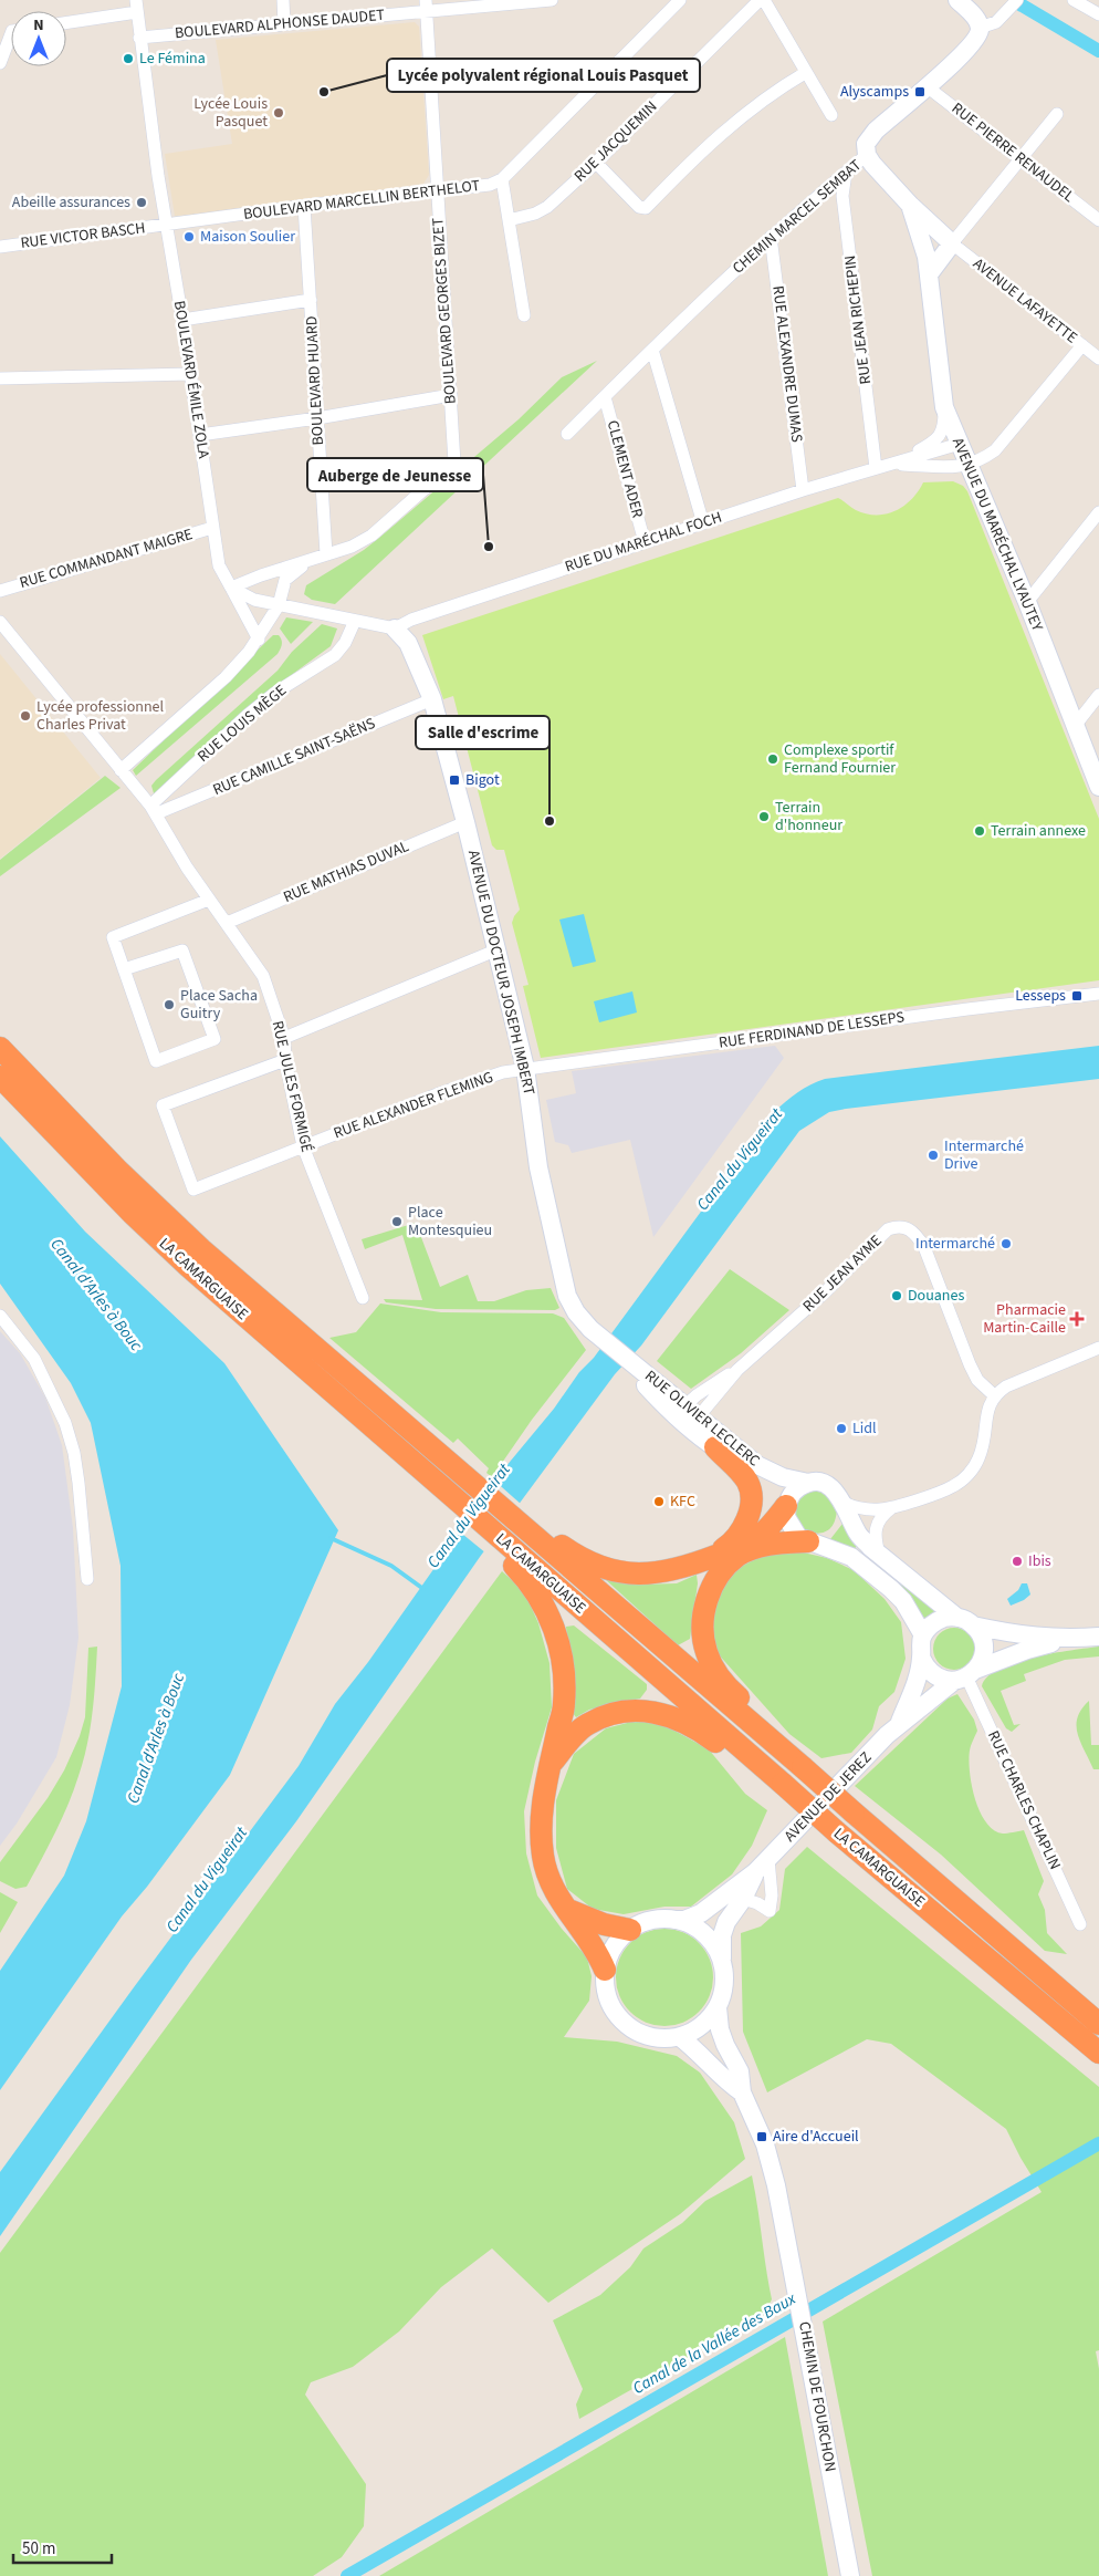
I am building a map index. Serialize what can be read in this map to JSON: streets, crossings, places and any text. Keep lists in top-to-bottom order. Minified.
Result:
{"streets":{"highway":["LA CAMARGUAISE"],"main road":["CHEMIN MARCEL SEMBAT","AVENUE DU MARÉCHAL LYAUTEY","AVENUE DU DOCTEUR JOSEPH IMBERT","RUE OLIVIER LECLERC","AVENUE DE JEREZ","CHEMIN DE FOURCHON"],"street":["BOULEVARD ALPHONSE DAUDET","RUE JACQUEMIN","RUE PIERRE RENAUDEL","BOULEVARD MARCELLIN BERTHELOT","RUE VICTOR BASCH","AVENUE LAFAYETTE","BOULEVARD GEORGES BIZET","RUE JEAN RICHEPIN","RUE ALEXANDRE DUMAS","BOULEVARD ÉMILE ZOLA","BOULEVARD HUARD","CLEMENT ADER","RUE DU MARÉCHAL FOCH","RUE COMMANDANT MAIGRE","RUE LOUIS MÈGE","RUE CAMILLE SAINT-SAËNS","RUE MATHIAS DUVAL","RUE FERDINAND DE LESSEPS","RUE JULES FORMIGÉ","RUE ALEXANDER FLEMING","RUE JEAN AYME","RUE CHARLES CHAPLIN"]},"crossings":[["BOULEVARD ALPHONSE DAUDET","BOULEVARD GEORGES BIZET"],["BOULEVARD ALPHONSE DAUDET","BOULEVARD ÉMILE ZOLA"],["RUE PIERRE RENAUDEL","CHEMIN MARCEL SEMBAT"],["BOULEVARD MARCELLIN BERTHELOT","RUE VICTOR BASCH"],["BOULEVARD MARCELLIN BERTHELOT","BOULEVARD GEORGES BIZET"],["BOULEVARD MARCELLIN BERTHELOT","BOULEVARD ÉMILE ZOLA"],["BOULEVARD MARCELLIN BERTHELOT","BOULEVARD HUARD"],["CHEMIN MARCEL SEMBAT","RUE JEAN RICHEPIN"],["CHEMIN MARCEL SEMBAT","RUE ALEXANDRE DUMAS"],["CHEMIN MARCEL SEMBAT","CLEMENT ADER"],["RUE VICTOR BASCH","BOULEVARD ÉMILE ZOLA"],["BOULEVARD GEORGES BIZET","BOULEVARD ÉMILE ZOLA"],["BOULEVARD GEORGES BIZET","BOULEVARD HUARD"],["BOULEVARD GEORGES BIZET","RUE JULES FORMIGÉ"],["RUE JEAN RICHEPIN","RUE DU MARÉCHAL FOCH"],["RUE ALEXANDRE DUMAS","RUE DU MARÉCHAL FOCH"],["BOULEVARD ÉMILE ZOLA","RUE COMMANDANT MAIGRE"],["CLEMENT ADER","RUE DU MARÉCHAL FOCH"],["AVENUE DU MARÉCHAL LYAUTEY","RUE DU MARÉCHAL FOCH"],["RUE DU MARÉCHAL FOCH","AVENUE DU DOCTEUR JOSEPH IMBERT"],["RUE LOUIS MÈGE","RUE CAMILLE SAINT-SAËNS"],["RUE LOUIS MÈGE","RUE JULES FORMIGÉ"],["RUE CAMILLE SAINT-SAËNS","AVENUE DU DOCTEUR JOSEPH IMBERT"],["RUE CAMILLE SAINT-SAËNS","RUE JULES FORMIGÉ"],["RUE MATHIAS DUVAL","AVENUE DU DOCTEUR JOSEPH IMBERT"],["RUE MATHIAS DUVAL","RUE JULES FORMIGÉ"],["AVENUE DU DOCTEUR JOSEPH IMBERT","RUE FERDINAND DE LESSEPS"],["AVENUE DU DOCTEUR JOSEPH IMBERT","RUE ALEXANDER FLEMING"],["AVENUE DU DOCTEUR JOSEPH IMBERT","RUE OLIVIER LECLERC"],["RUE FERDINAND DE LESSEPS","RUE ALEXANDER FLEMING"],["RUE JULES FORMIGÉ","RUE ALEXANDER FLEMING"],["RUE JEAN AYME","RUE OLIVIER LECLERC"],["RUE OLIVIER LECLERC","RUE CHARLES CHAPLIN"],["AVENUE DE JEREZ","CHEMIN DE FOURCHON"]],"water":["Canal du Vigueirat","Canal d'Arles à Bouc","Canal de la Vallée des Baux"],"places":{"other":["Le Fémina","Lycée polyvalent régional Louis Pasquet","Lycée Louis Pasquet","Abeille assurances","Maison Soulier","Auberge de Jeunesse","Lycée professionnel Charles Privat","Complexe sportif Fernand Fournier","Terrain d'honneur","Salle d'escrime","Terrain annexe","Place Sacha Guitry","Intermarché Drive","Place Montesquieu","Intermarché","Douanes","Lidl","KFC","Ibis"],"transit":["Alyscamps","Bigot","Lesseps","Aire d'Accueil"],"health":["Pharmacie Martin-Caille"]},"scale_bar":"50 m","north":"top"}
